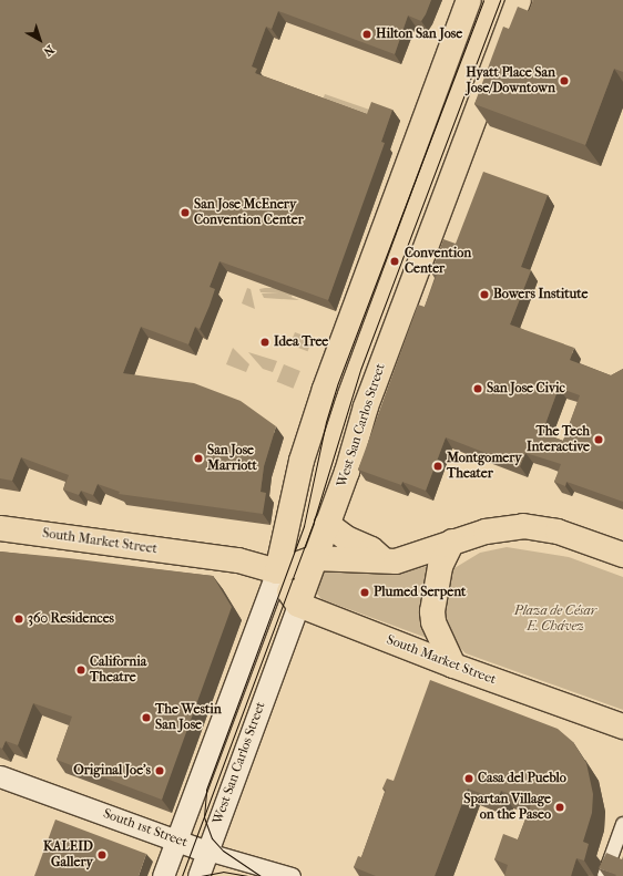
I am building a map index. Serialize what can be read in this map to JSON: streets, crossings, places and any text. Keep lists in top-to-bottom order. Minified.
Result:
{"streets":{"main road":["West San Carlos Street","South Market Street"],"street":["South 1st Street"]},"crossings":[["West San Carlos Street","South Market Street"],["West San Carlos Street","South 1st Street"]],"parks":["Plaza de César E. Chávez"],"places":["Hilton San Jose","Hyatt Place San Jose/Downtown","San Jose McEnery Convention Center","Convention Center","Bowers Institute","Idea Tree","San Jose Civic","The Tech Interactive","San Jose Marriott","Montgomery Theater","Plumed Serpent","360 Residences","California Theatre","The Westin San Jose","Original Joe’s","Casa del Pueblo","Spartan Village on the Paseo","KALEID Gallery"],"north":"bottom right"}
